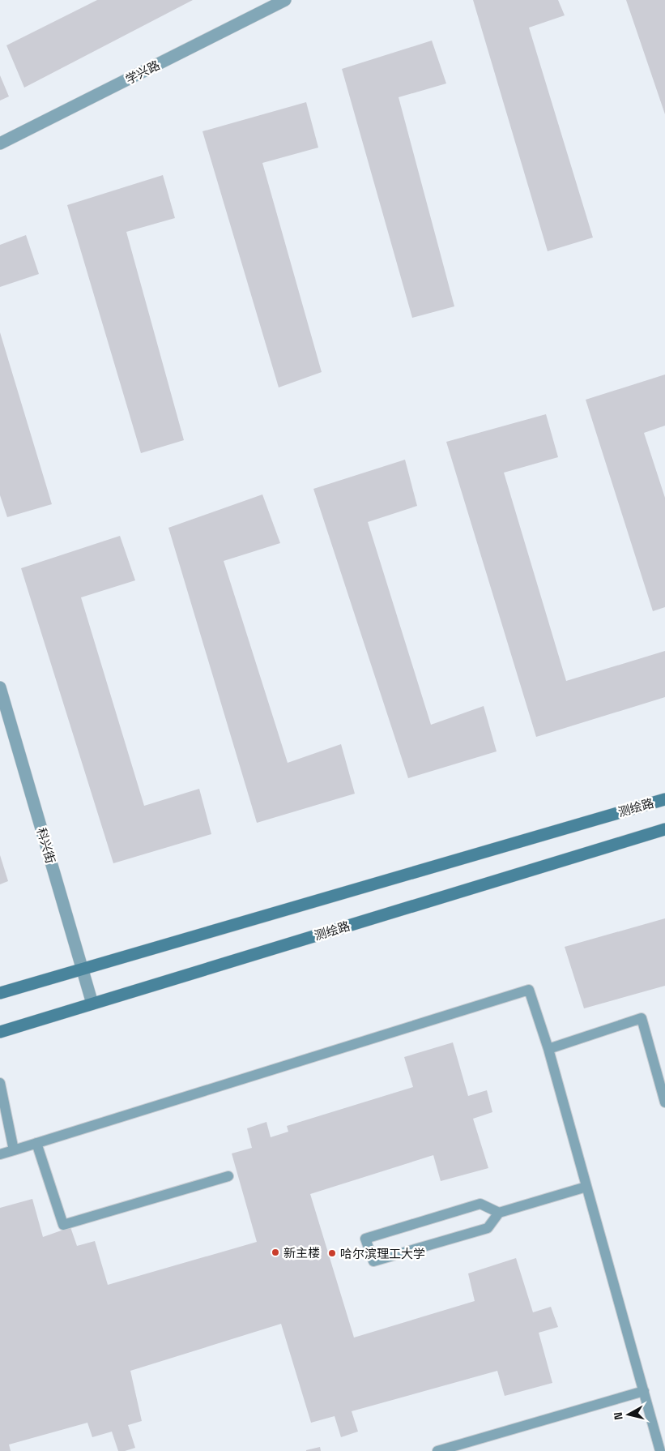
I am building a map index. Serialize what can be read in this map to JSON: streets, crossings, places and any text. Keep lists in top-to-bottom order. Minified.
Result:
{"streets":{"main road":["测绘路"],"street":["学兴路","科兴街"]},"crossings":[["测绘路","科兴街"]],"places":["新主楼","哈尔滨理工大学"],"north":"left"}
